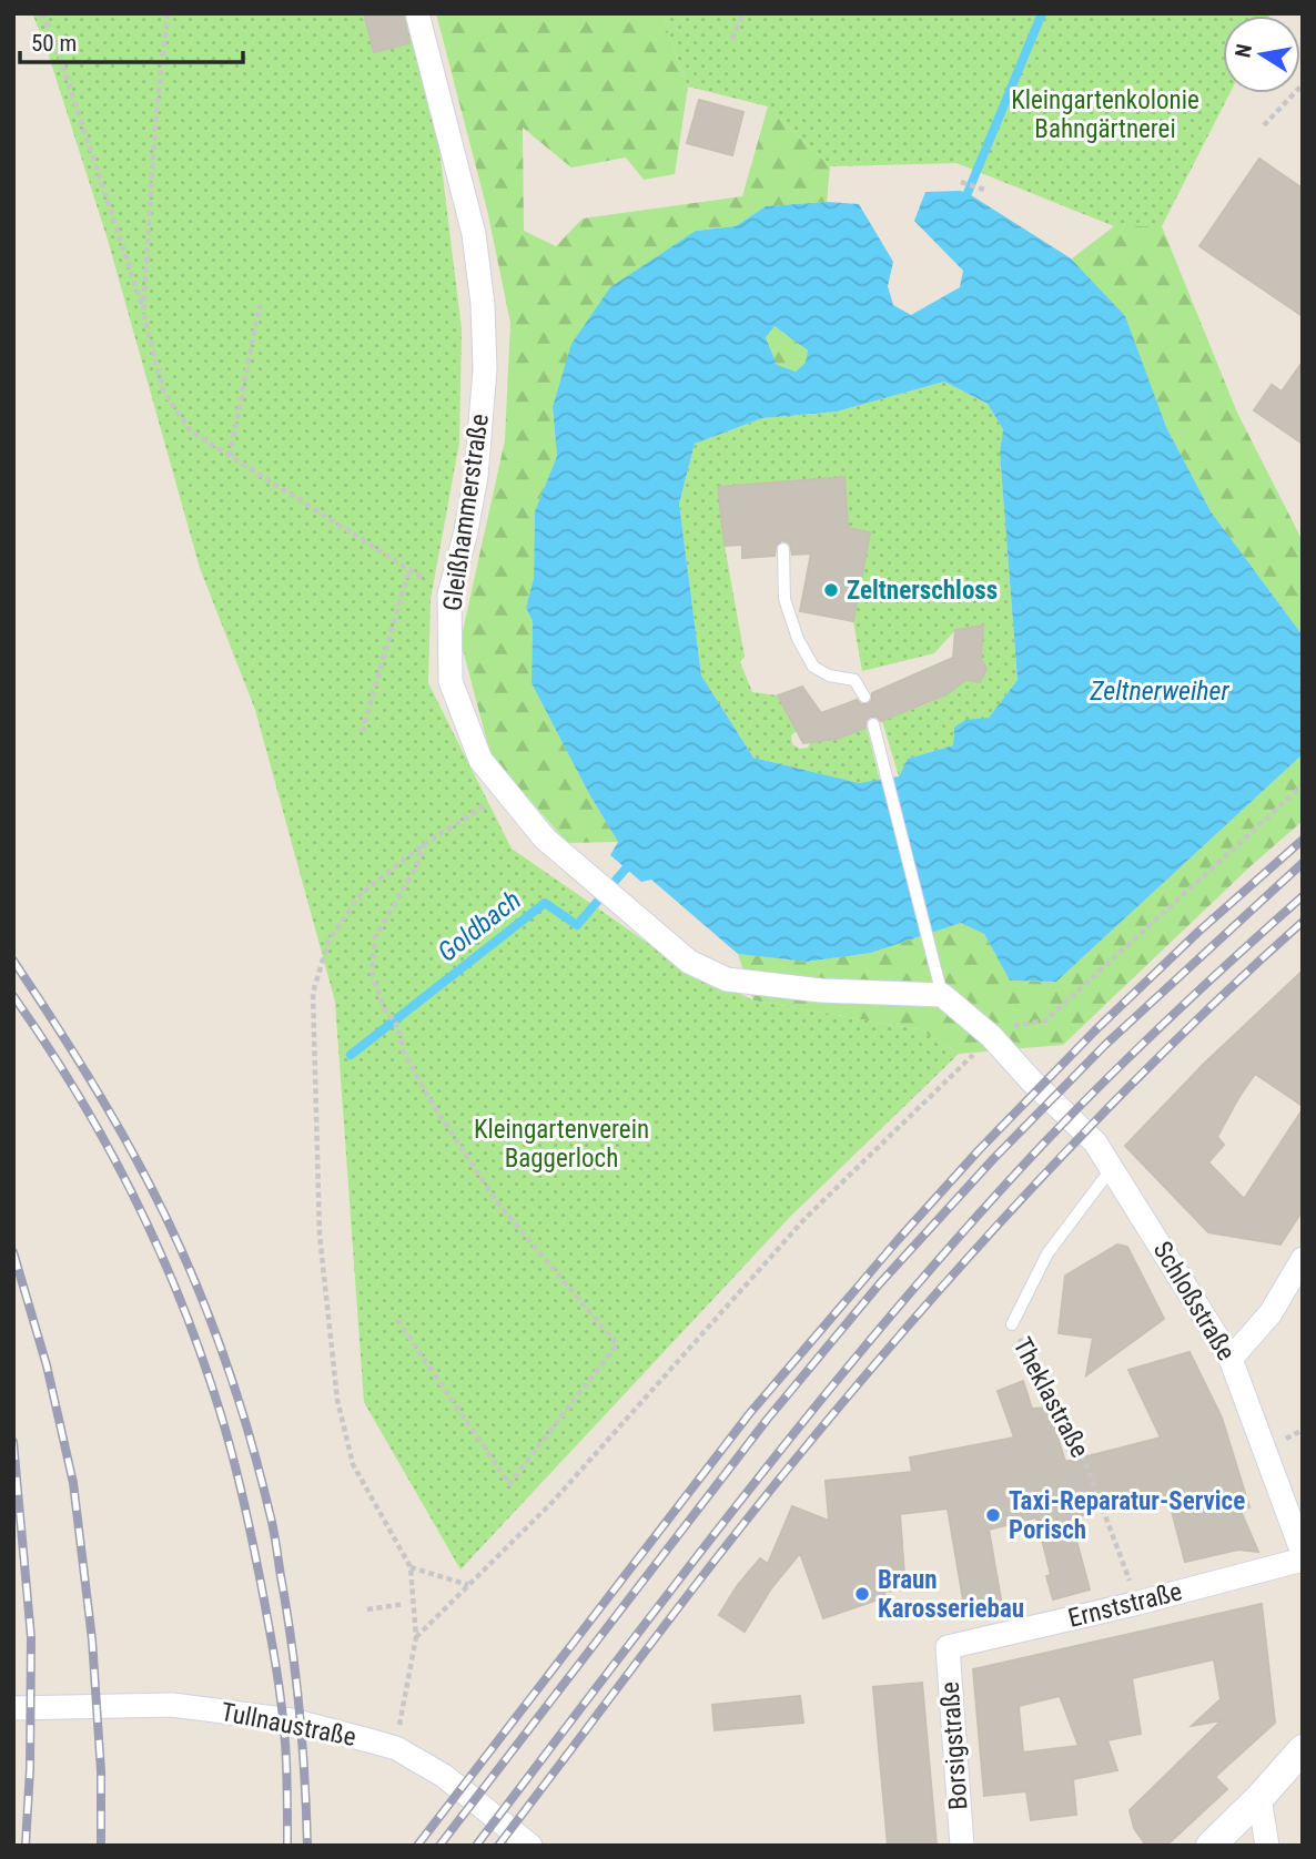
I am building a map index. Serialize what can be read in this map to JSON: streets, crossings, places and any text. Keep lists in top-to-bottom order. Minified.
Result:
{"streets":{"street":["Gleißhammerstraße","Schloßstraße","Ernststraße","Tullnaustraße","Borsigstraße"],"lane":["Theklastraße"]},"crossings":[["Schloßstraße","Theklastraße"],["Theklastraße","Ernststraße"],["Ernststraße","Borsigstraße"]],"water":["Zeltnerweiher","Goldbach"],"parks":["Kleingartenkolonie Bahngärtnerei","Kleingartenverein Baggerloch"],"places":["Zeltnerschloss","Taxi-Reparatur-Service Porisch","Braun Karosseriebau"],"scale_bar":"50 m","north":"left"}
